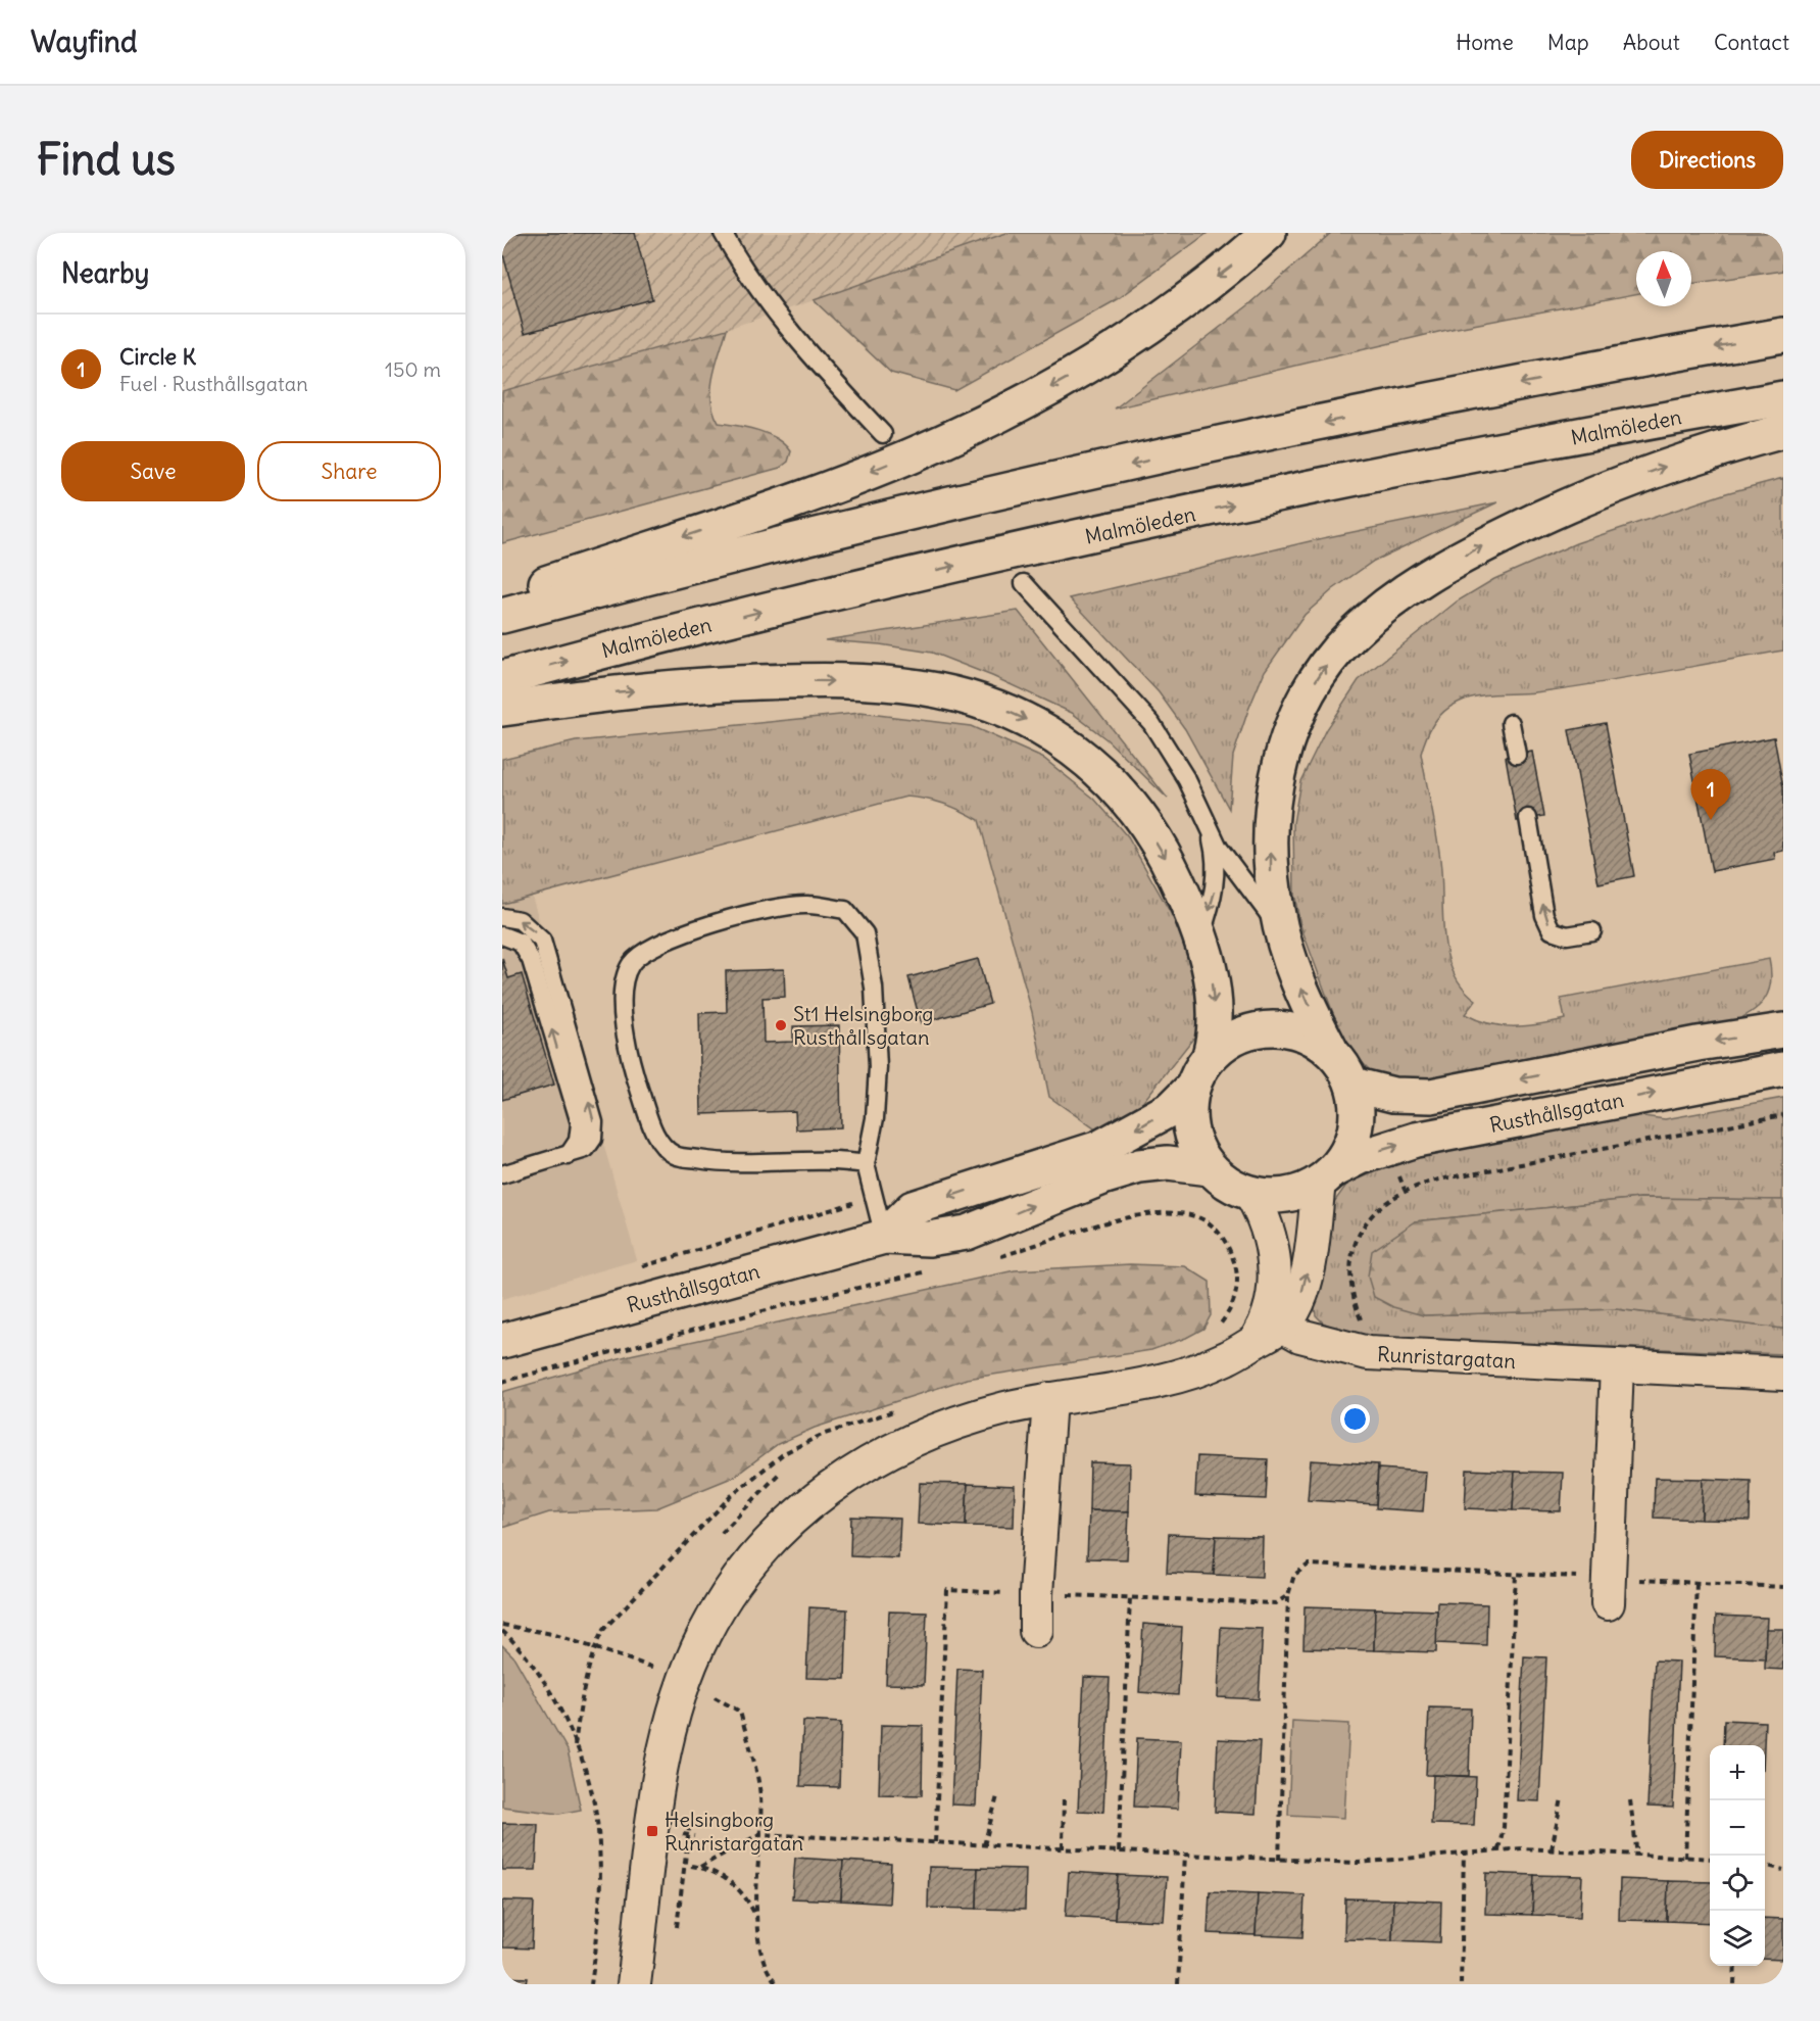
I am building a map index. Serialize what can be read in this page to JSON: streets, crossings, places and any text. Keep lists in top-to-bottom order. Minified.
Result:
{"streets":{"main road":["Malmöleden","Rusthållsgatan"],"street":["Runristargatan"]},"places":{"other":["St1 Helsingborg Rusthållsgatan"],"transit":["Helsingborg Runristargatan"]},"north":"top","page":{"header":"Wayfind","nav":["Home","Map","About","Contact"],"buttons":["Directions",["Save","Share"]],"title":"Find us","heading":"Nearby","list":[{"mark":"1","name":"Circle K","note":"Fuel · Rusthållsgatan","value":"150 m"}],"pins":"1","map_buttons":["+","−"]}}
